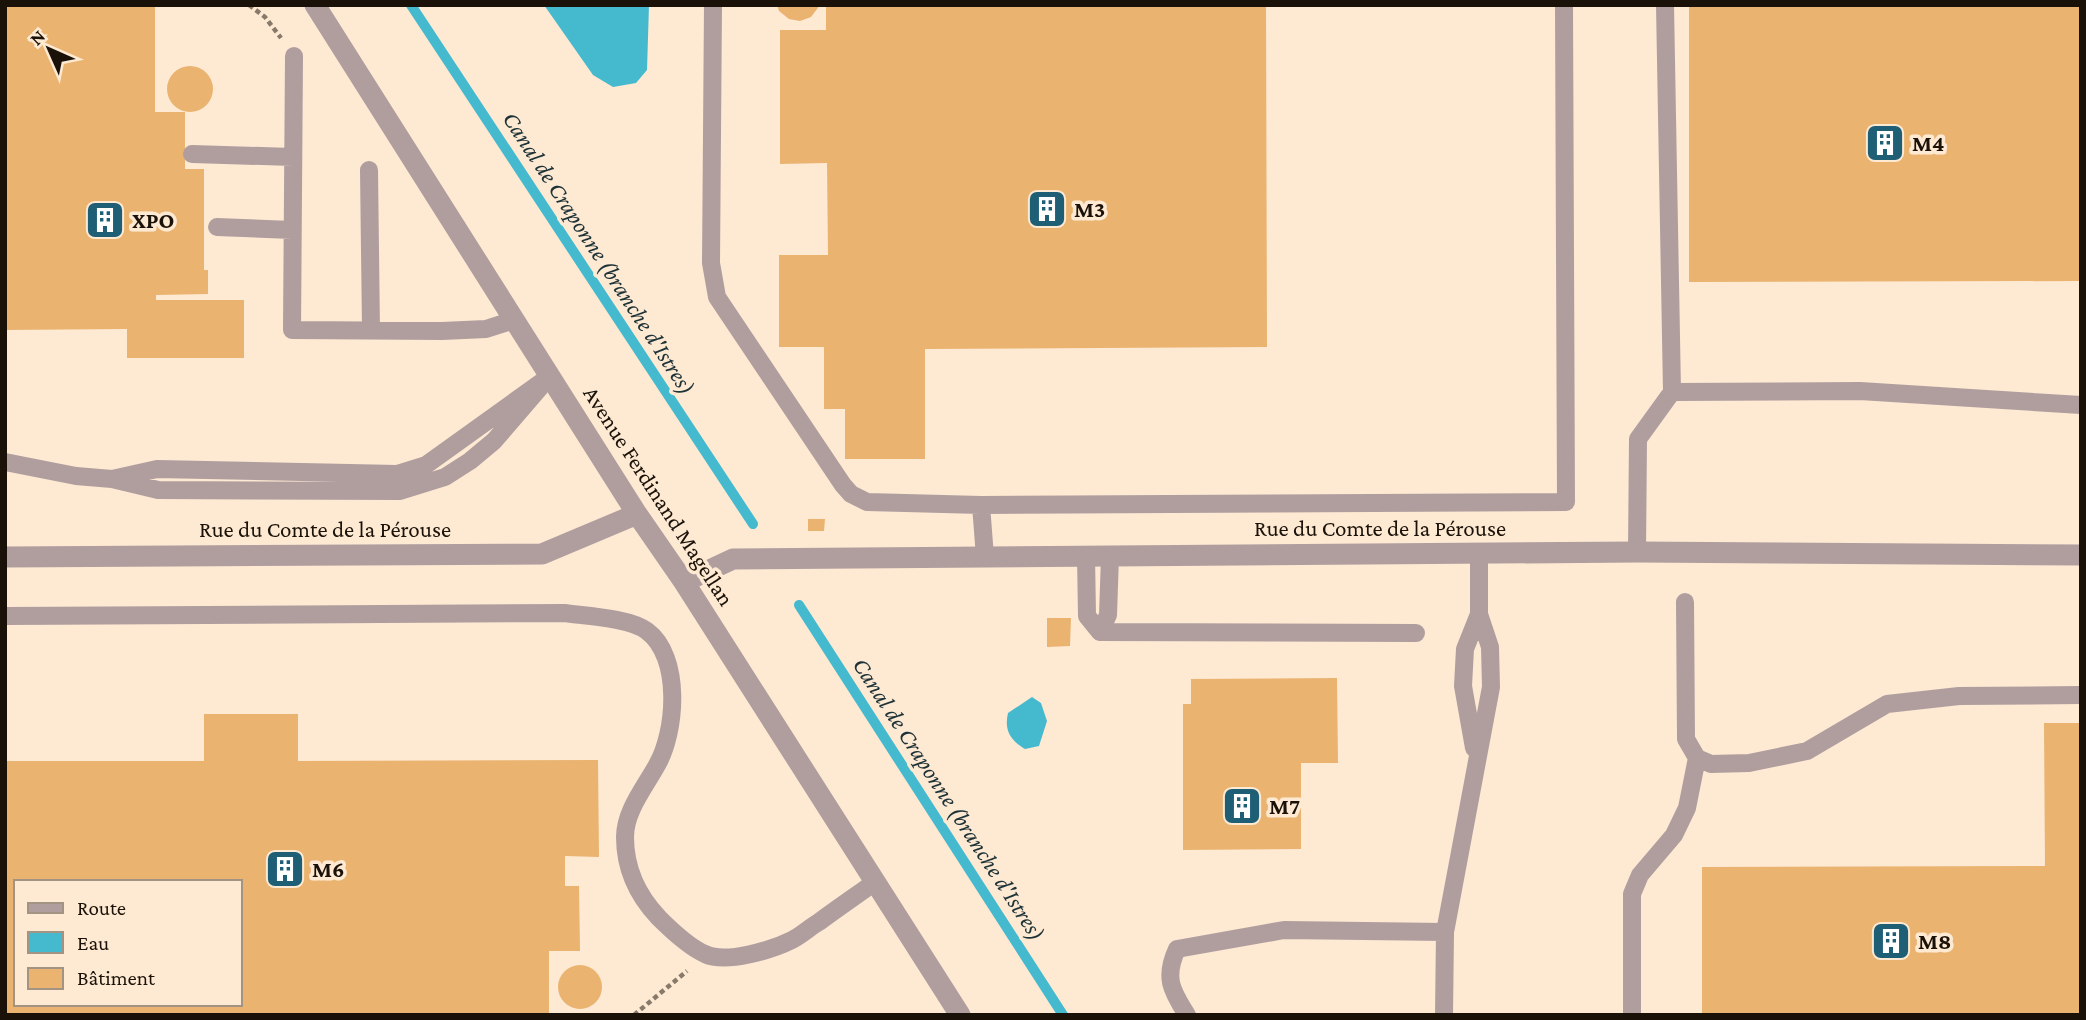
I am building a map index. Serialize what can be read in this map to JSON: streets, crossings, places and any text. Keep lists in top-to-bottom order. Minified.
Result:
{"streets":{"street":["Avenue Ferdinand Magellan","Rue du Comte de la Pérouse"]},"crossings":[["Avenue Ferdinand Magellan","Rue du Comte de la Pérouse"]],"water":["Canal de Craponne (branche d'Istres)"],"places":{"building":["M4","M3","XPO","M7","M6","M8"]},"legend":["Route","Eau","Bâtiment"],"north":"top left"}
